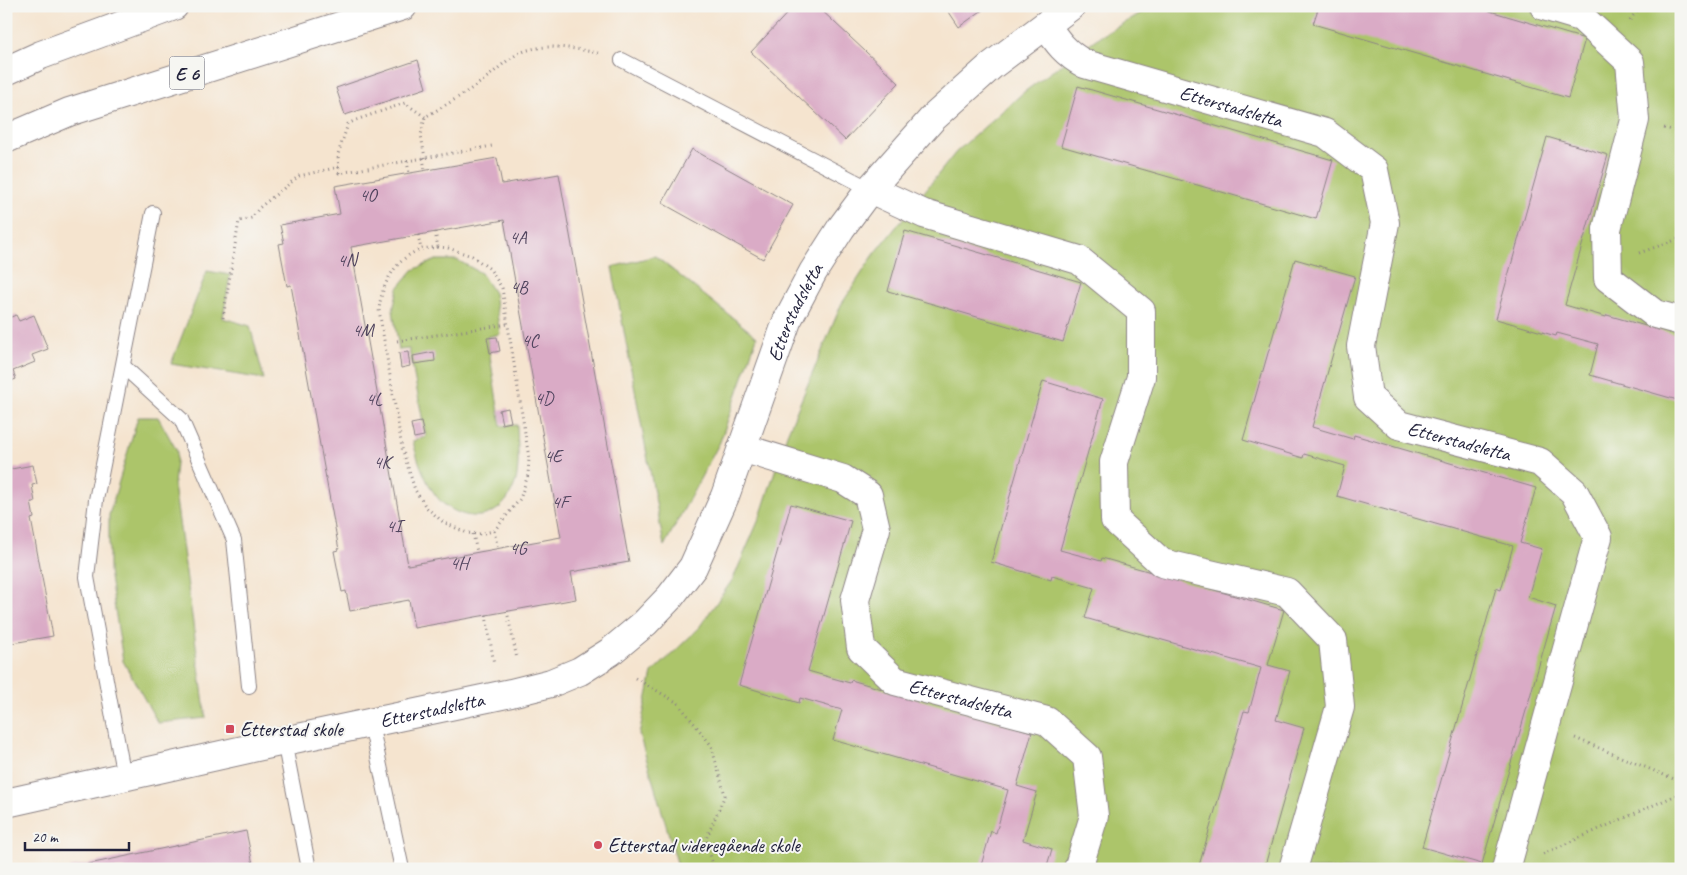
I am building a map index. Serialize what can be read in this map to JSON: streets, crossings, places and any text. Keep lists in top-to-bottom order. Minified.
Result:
{"streets":{"main road":["E 6","Etterstadsletta"]},"places":{"transit":["Etterstad skole"],"other":["Etterstad videregående skole"]},"house_numbers":["4O","4A","4N","4B","4M","4C","4D","4L","4E","4K","4F","4I","4G","4H"],"scale_bar":"20 m"}
